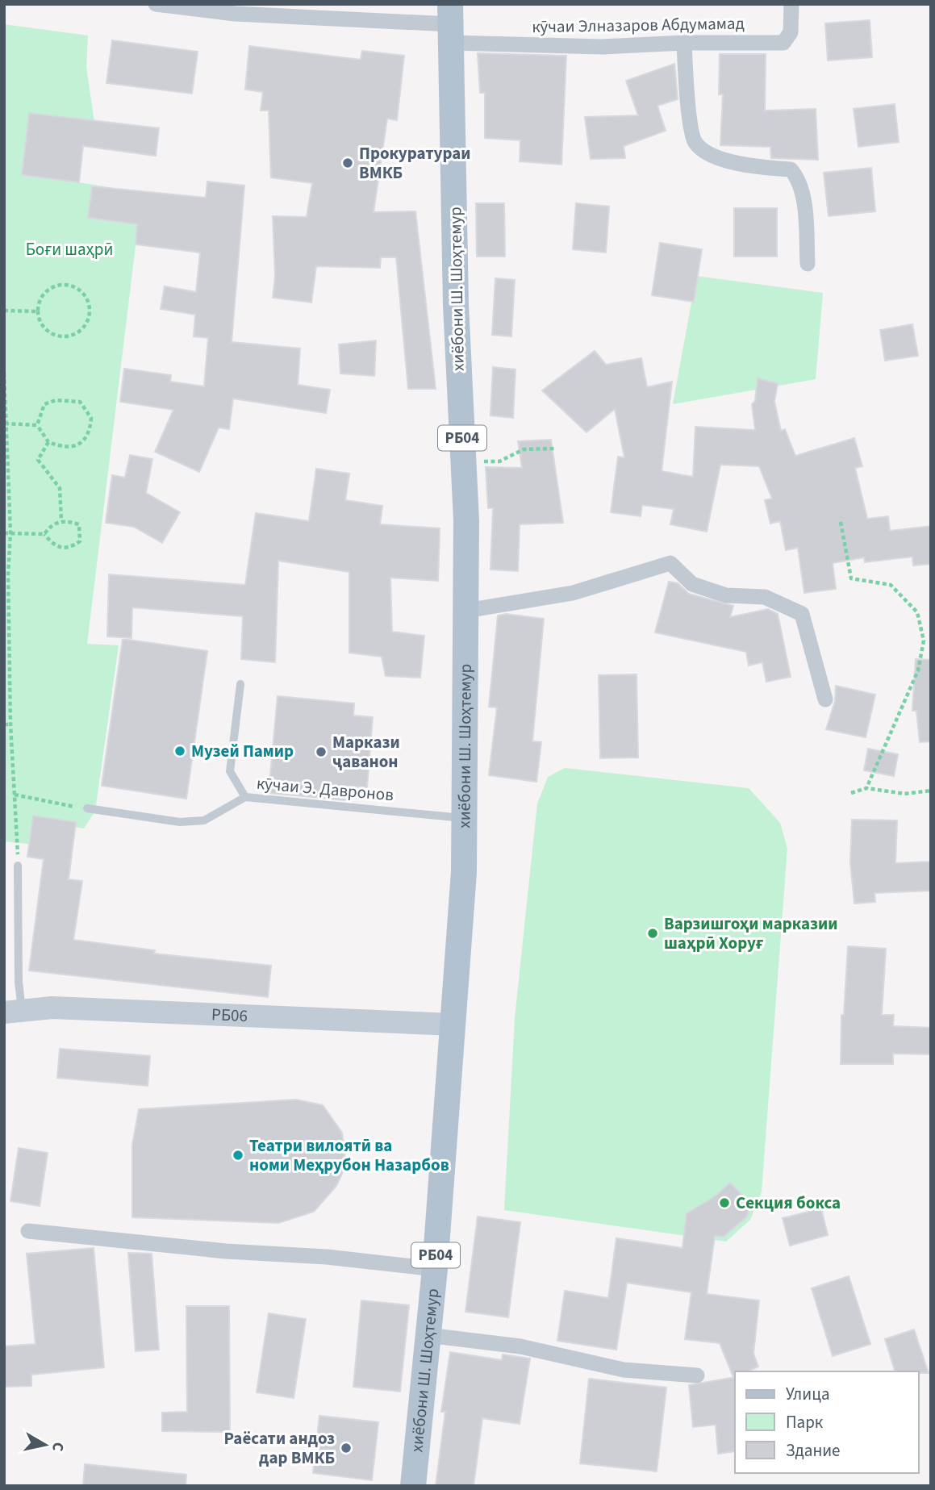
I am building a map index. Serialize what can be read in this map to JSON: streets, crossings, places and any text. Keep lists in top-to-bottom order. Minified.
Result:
{"streets":{"main road":["хиёбони Ш. Шоҳтемур","РБ04","РБ06"],"street":["кӯчаи Элназаров Абдумамад"],"lane":["кӯчаи Э. Давронов"]},"crossings":[["кӯчаи Элназаров Абдумамад","хиёбони Ш. Шоҳтемур"],["хиёбони Ш. Шоҳтемур","кӯчаи Э. Давронов"],["хиёбони Ш. Шоҳтемур","РБ06"]],"parks":["Боғи шаҳрӣ"],"places":["Прокуратураи ВМКБ","Музей Памир","Маркази ҷаванон","Варзишгоҳи марказии шаҳрӣ Хоруғ","Театри вилоятӣ ва номи Меҳрубон Назарбов","Секция бокса","Раёсати андоз дар ВМКБ"],"legend":["Улица","Парк","Здание"],"north":"right"}
